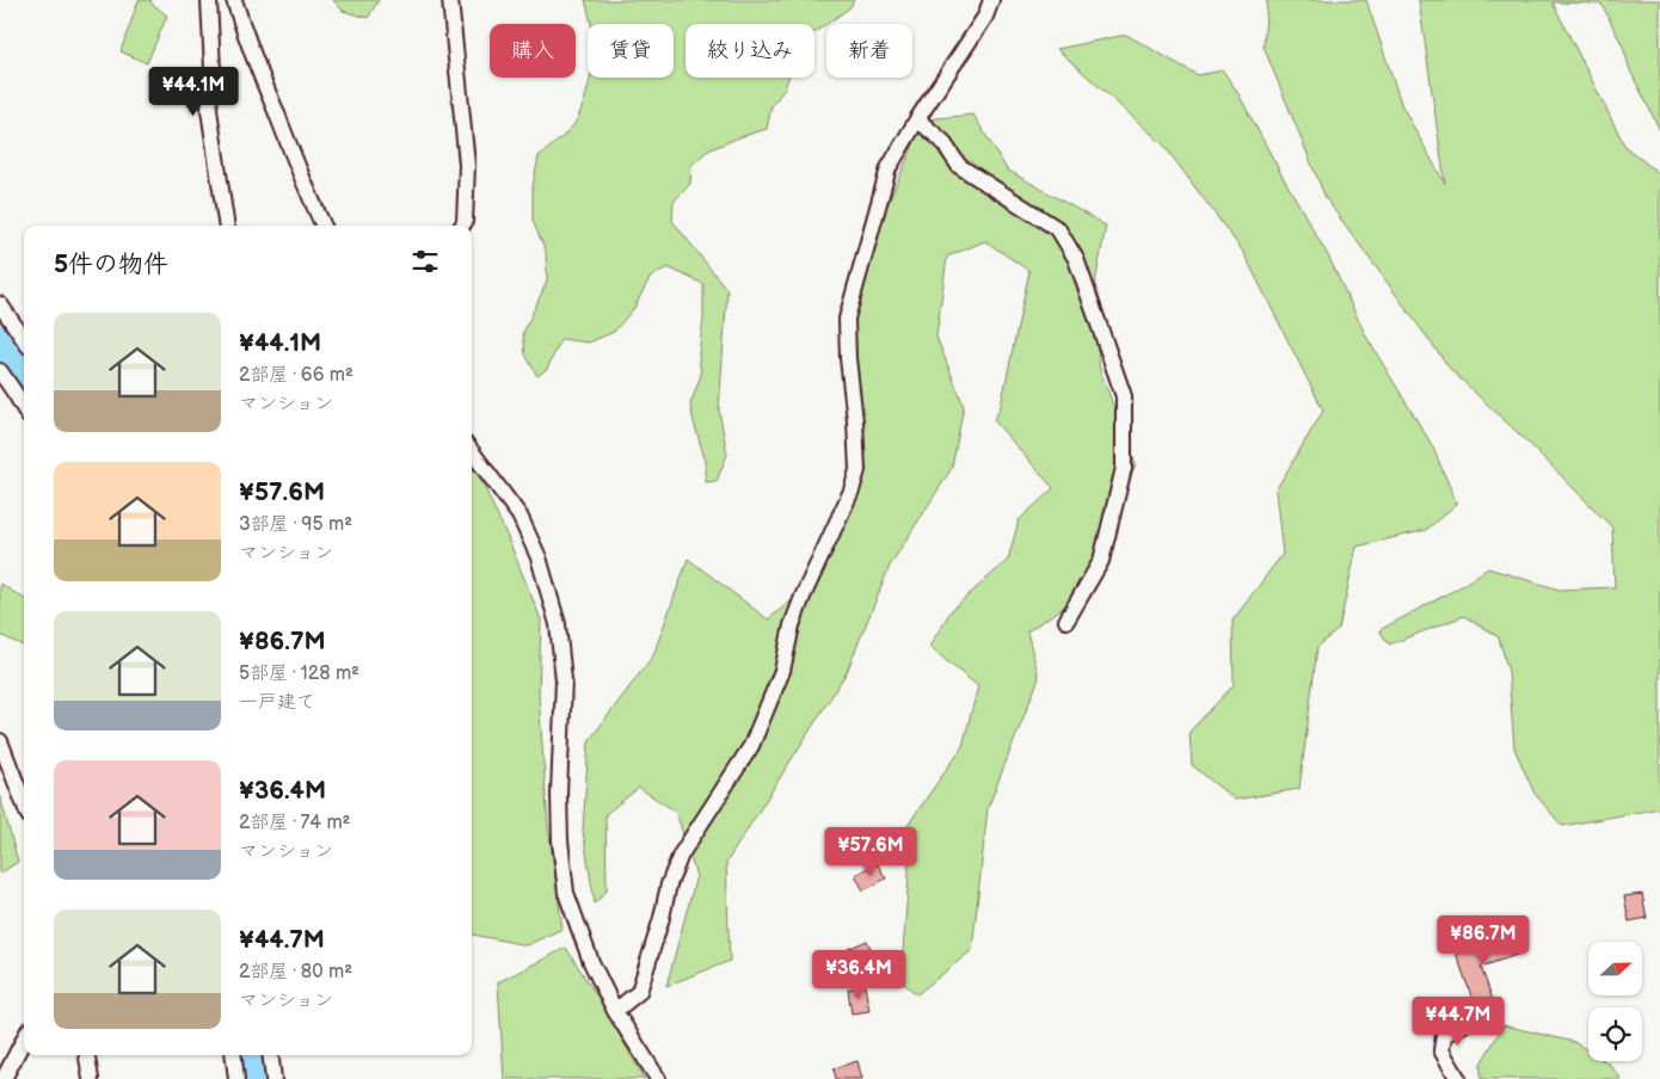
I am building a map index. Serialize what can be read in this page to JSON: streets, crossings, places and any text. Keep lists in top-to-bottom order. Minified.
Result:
{"north":"right","page":{"chip":["購入","賃貸","絞り込み","新着"],"price":["¥44.1M","¥57.6M","¥86.7M","¥36.4M","¥44.7M"],"heading":"5件の物件","list":[{"name":"¥44.1M","note":"2部屋 · 66 m² · マンション"},{"name":"¥57.6M","note":"3部屋 · 95 m² · マンション"},{"name":"¥86.7M","note":"5部屋 · 128 m² · 一戸建て"},{"name":"¥36.4M","note":"2部屋 · 74 m² · マンション"},{"name":"¥44.7M","note":"2部屋 · 80 m² · マンション"}]}}
